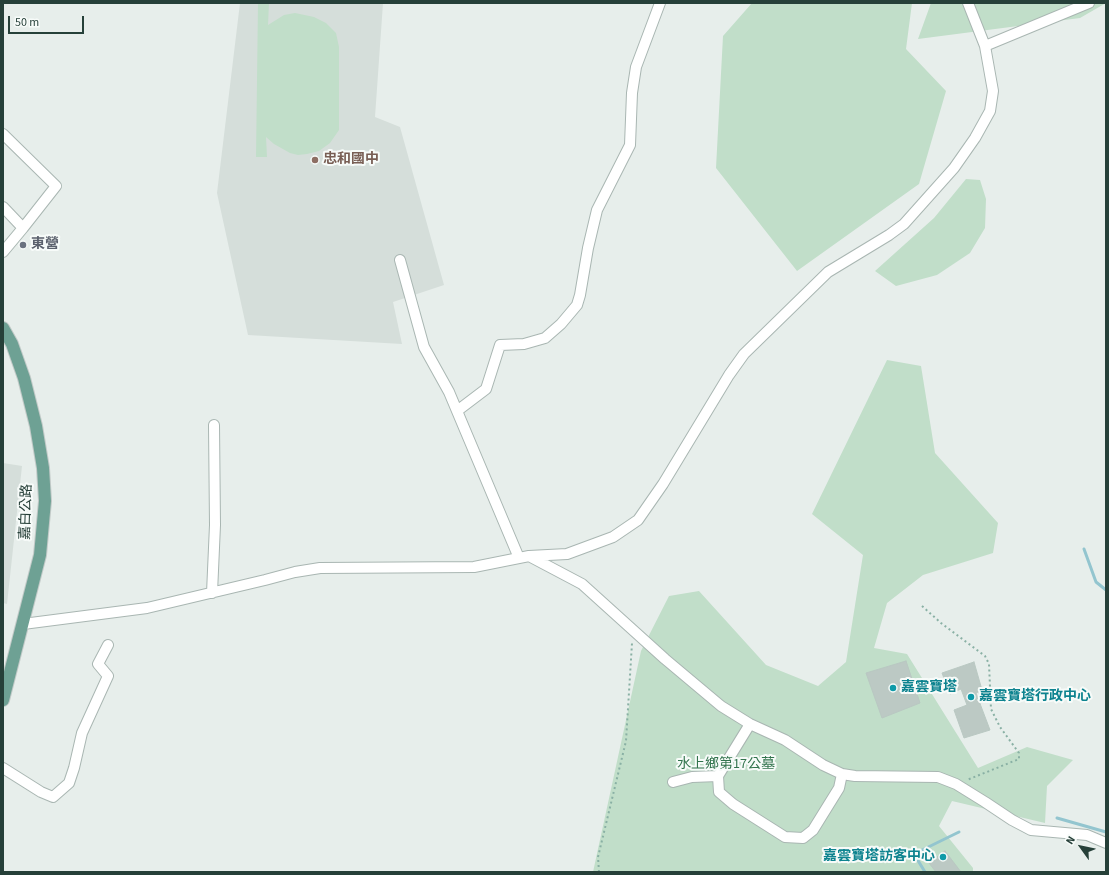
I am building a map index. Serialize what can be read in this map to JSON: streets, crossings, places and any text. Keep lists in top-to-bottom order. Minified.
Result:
{"streets":{"main road":["嘉白公路"]},"parks":["水上鄉第17公墓"],"places":["忠和國中","東營","嘉雲寶塔","嘉雲寶塔行政中心","嘉雲寶塔訪客中心"],"scale_bar":"50 m","north":"top left"}
